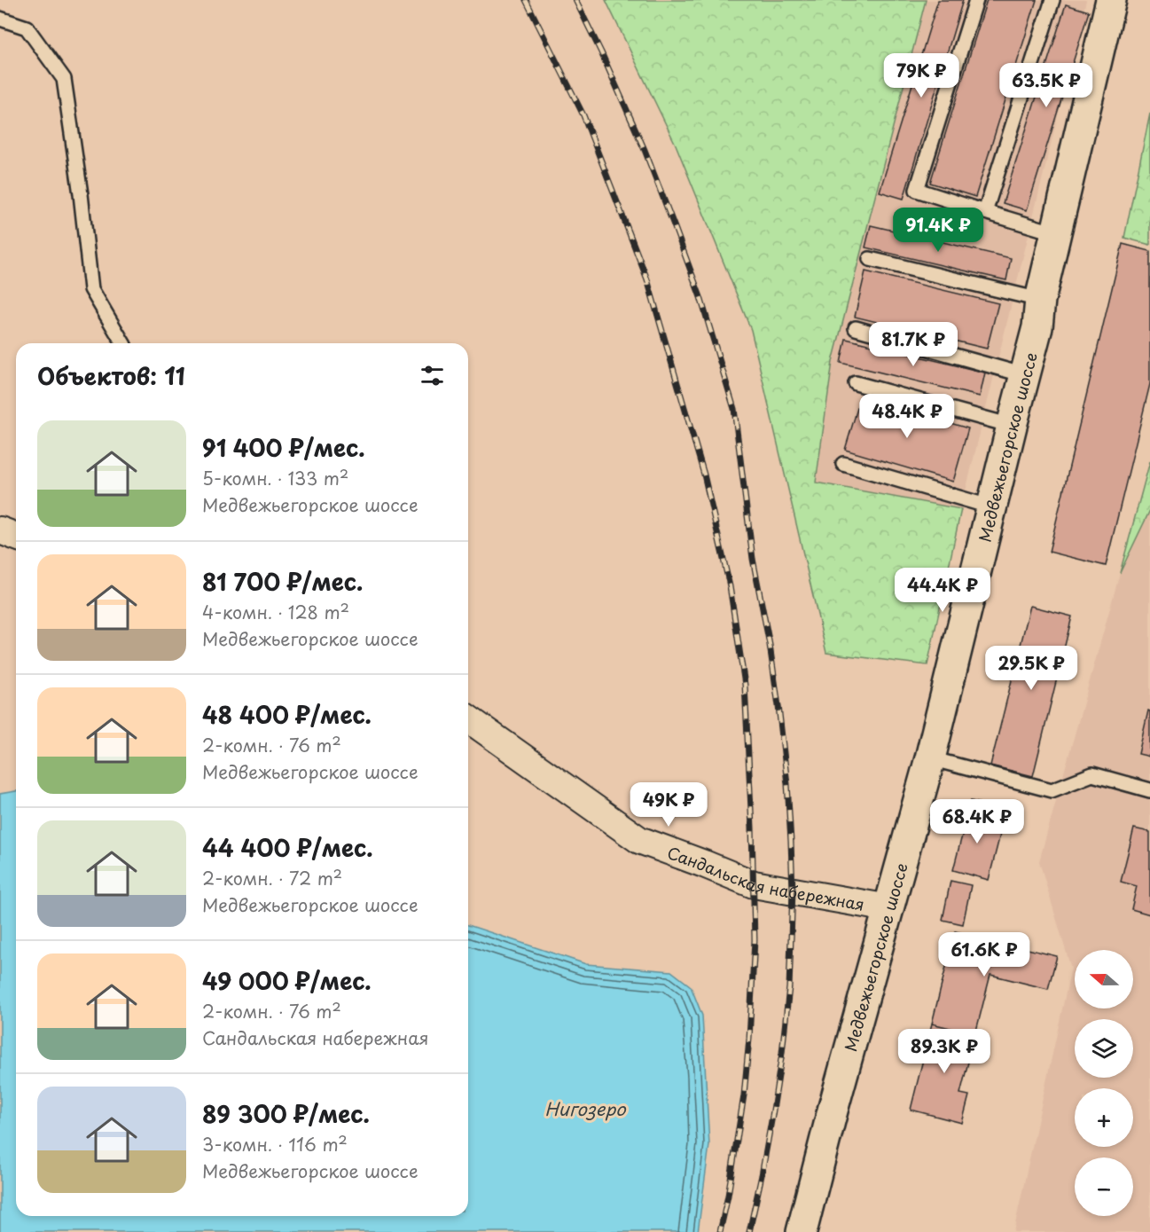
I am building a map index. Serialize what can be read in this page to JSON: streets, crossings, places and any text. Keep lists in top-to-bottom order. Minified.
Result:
{"streets":{"street":["Медвежьегорское шоссе","Сандальская набережная"]},"crossings":[["Медвежьегорское шоссе","Сандальская набережная"]],"water":["Нигозеро"],"north":"left","page":{"price":["79K ₽","63.5K ₽","91.4K ₽","81.7K ₽","48.4K ₽","44.4K ₽","29.5K ₽","49K ₽","68.4K ₽","61.6K ₽","89.3K ₽"],"heading":"Объектов: 11","list":[{"name":"91 400 ₽/мес.","note":"5-комн. · 133 m² · Медвежьегорское шоссе"},{"name":"81 700 ₽/мес.","note":"4-комн. · 128 m² · Медвежьегорское шоссе"},{"name":"48 400 ₽/мес.","note":"2-комн. · 76 m² · Медвежьегорское шоссе"},{"name":"44 400 ₽/мес.","note":"2-комн. · 72 m² · Медвежьегорское шоссе"},{"name":"49 000 ₽/мес.","note":"2-комн. · 76 m² · Сандальская набережная"},{"name":"89 300 ₽/мес.","note":"3-комн. · 116 m² · Медвежьегорское шоссе"}],"map_buttons":["+","−"]}}
